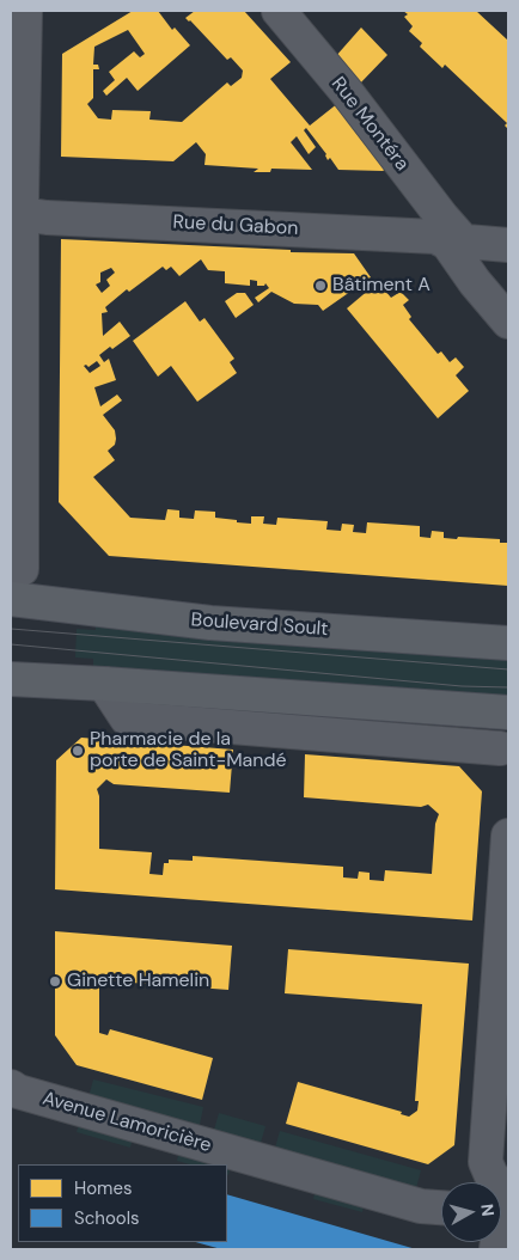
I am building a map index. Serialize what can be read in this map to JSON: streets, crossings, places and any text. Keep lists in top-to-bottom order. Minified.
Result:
{"streets":{"main road":["Boulevard Soult"],"street":["Rue Montéra","Rue du Gabon","Avenue Lamoricière"]},"crossings":[["Rue Montéra","Rue du Gabon"]],"places":["Bâtiment A","Pharmacie de la porte de Saint-Mandé","Ginette Hamelin"],"legend":["Homes","Schools"],"north":"right"}
